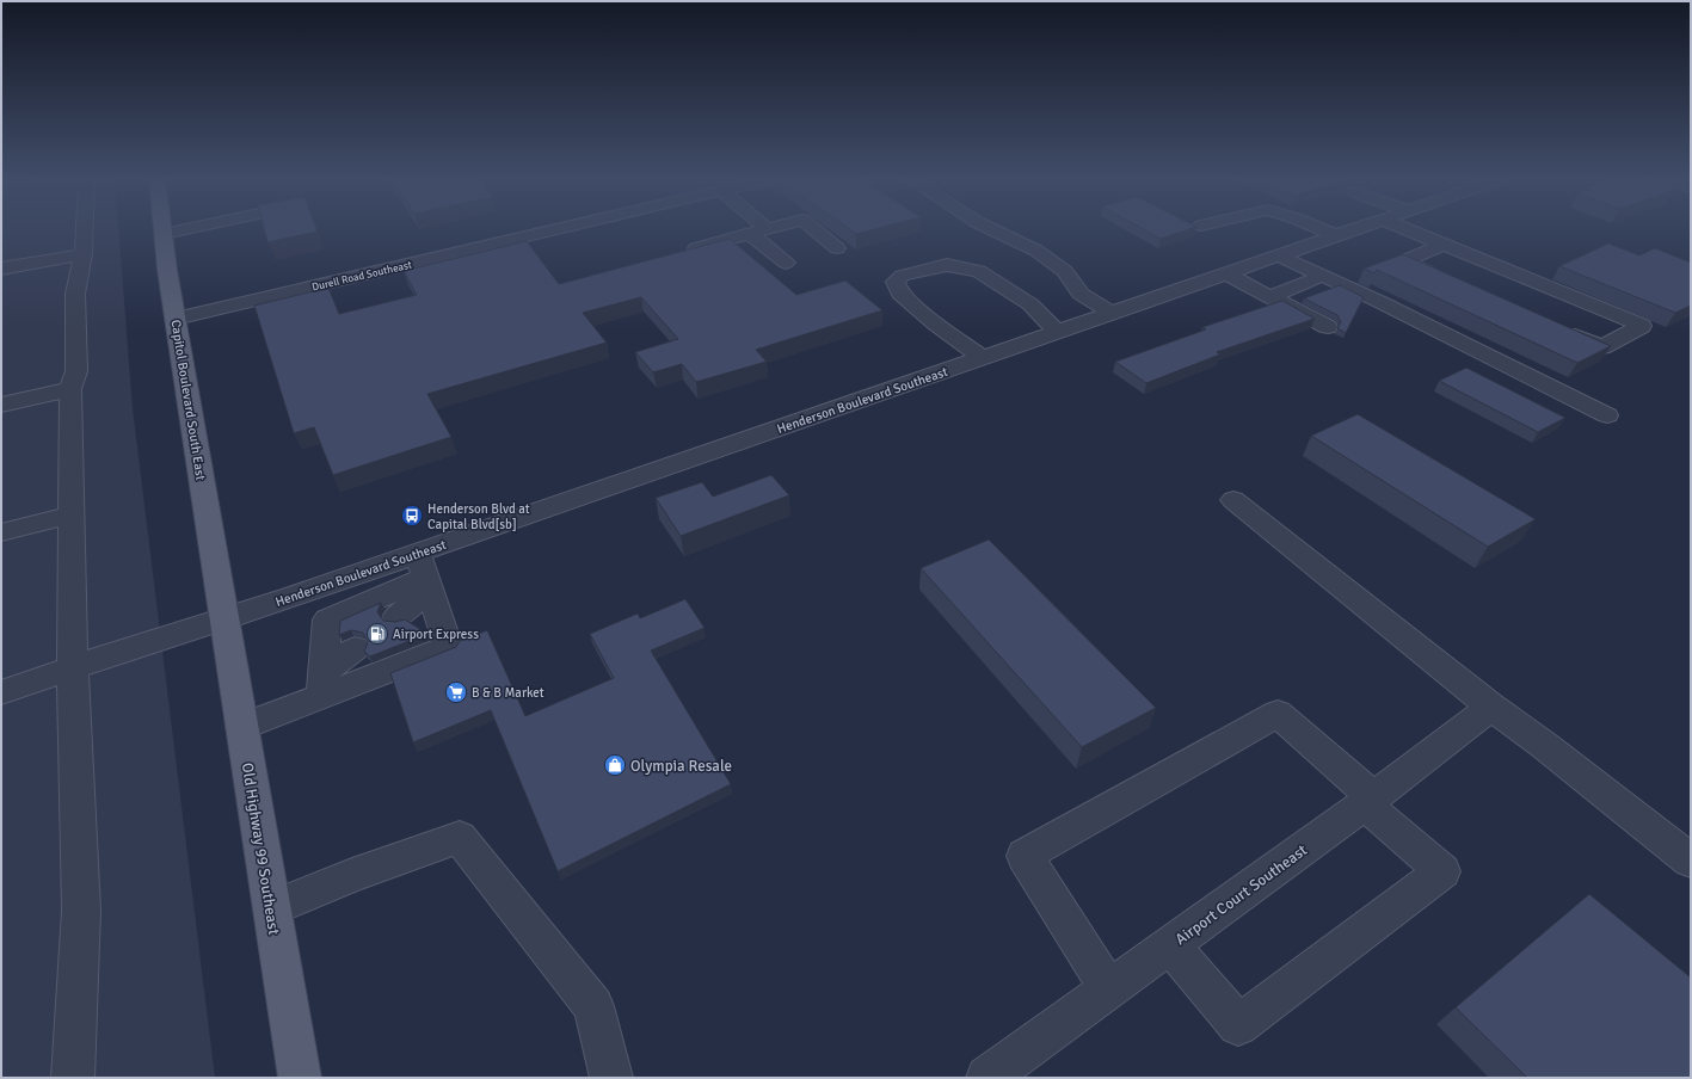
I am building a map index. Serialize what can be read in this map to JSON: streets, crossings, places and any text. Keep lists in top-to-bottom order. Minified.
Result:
{"streets":{"main road":["Capitol Boulevard South East","Old Highway 99 Southeast"],"street":["Durell Road Southeast","Henderson Boulevard Southeast","Airport Court Southeast"]},"crossings":[["Durell Road Southeast","Capitol Boulevard South East"],["Capitol Boulevard South East","Henderson Boulevard Southeast"],["Capitol Boulevard South East","Old Highway 99 Southeast"],["Henderson Boulevard Southeast","Old Highway 99 Southeast"]],"places":{"bus stop":["Henderson Blvd at Capital Blvd[sb]"],"fuel station":["Airport Express"],"supermarket":["B & B Market"],"shop":["Olympia Resale"]}}
